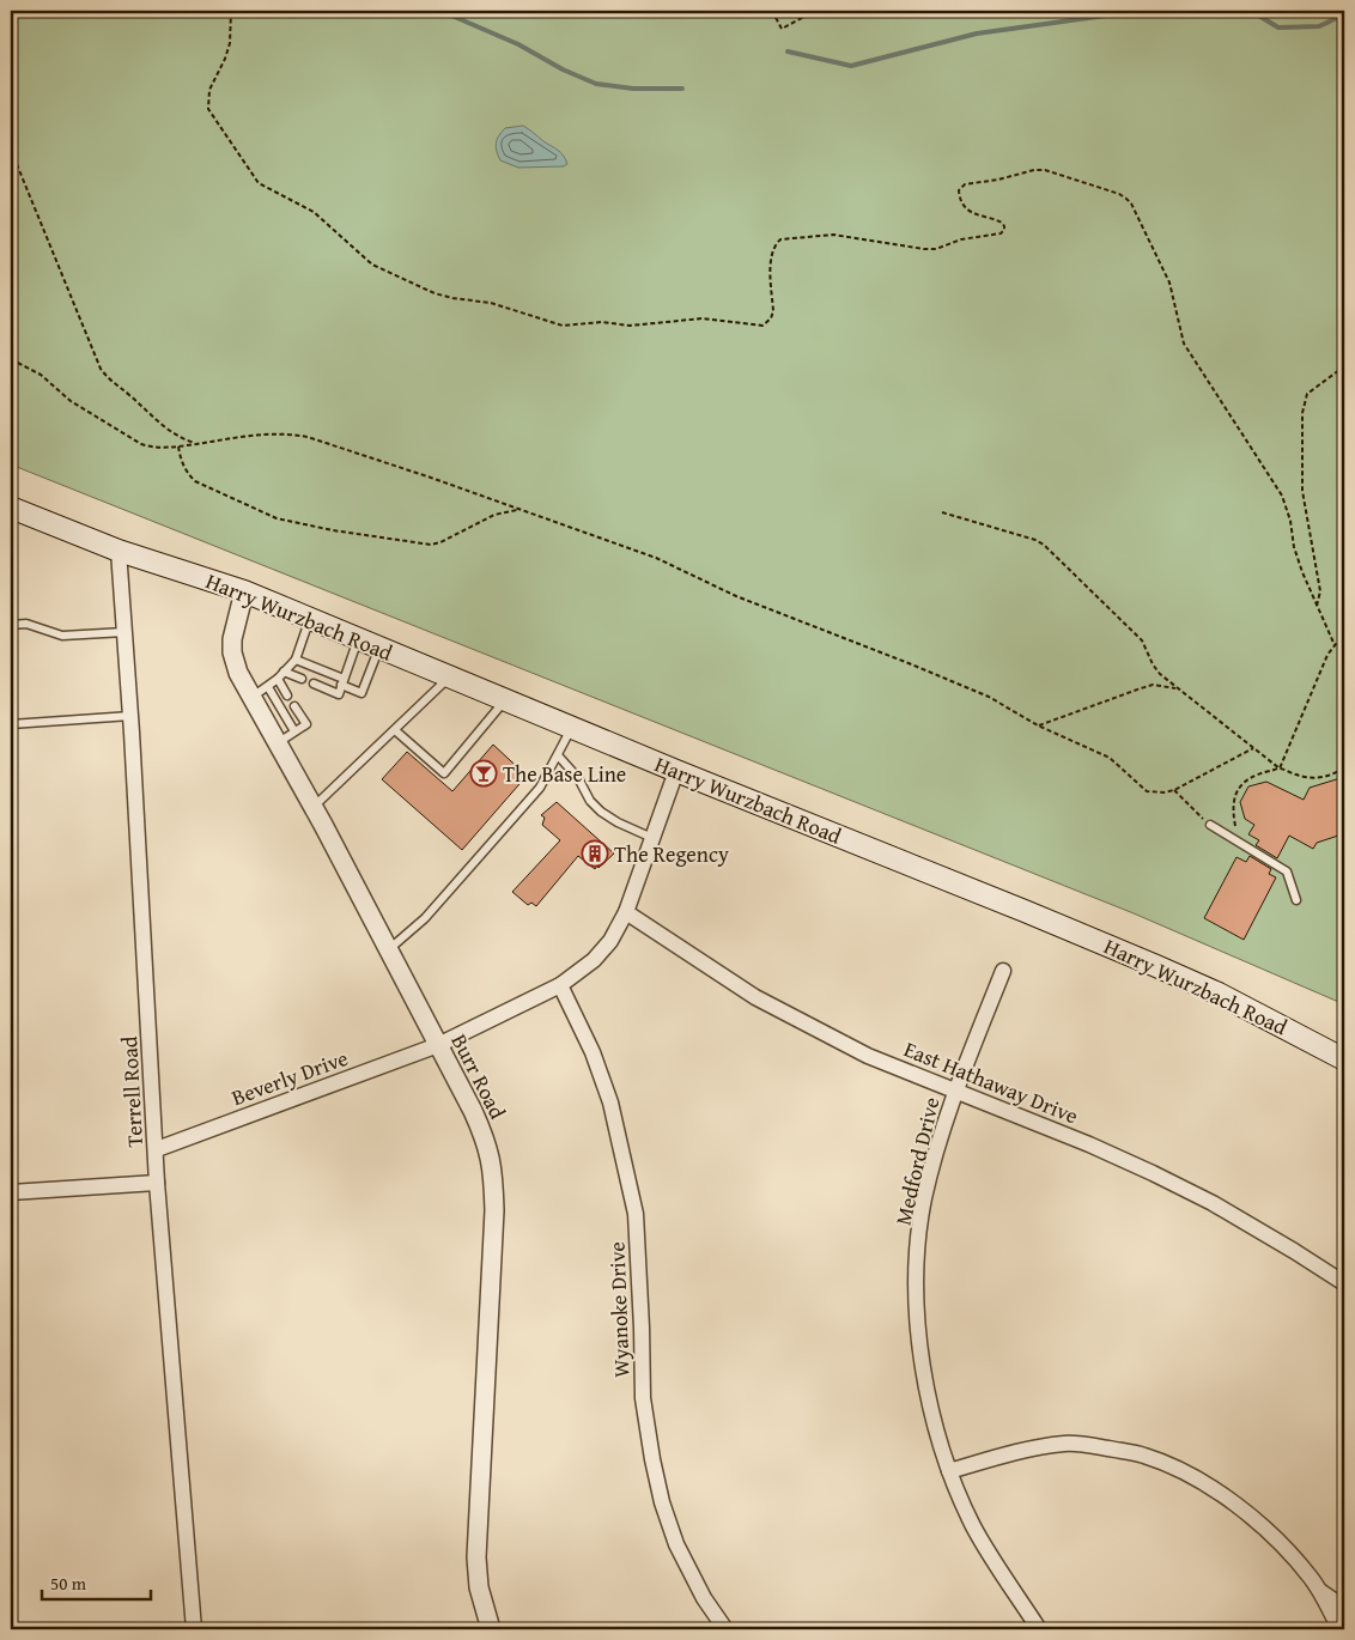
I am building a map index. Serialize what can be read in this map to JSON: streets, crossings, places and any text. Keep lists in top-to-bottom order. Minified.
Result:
{"streets":{"main road":["Harry Wurzbach Road"],"street":["Burr Road","Beverly Drive","East Hathaway Drive","Terrell Road","Medford Drive","Wyanoke Drive"]},"crossings":[["Harry Wurzbach Road","Burr Road"],["Harry Wurzbach Road","Beverly Drive"],["Harry Wurzbach Road","Terrell Road"],["Burr Road","Beverly Drive"],["Beverly Drive","East Hathaway Drive"],["Beverly Drive","Terrell Road"],["Beverly Drive","Wyanoke Drive"],["East Hathaway Drive","Medford Drive"]],"places":{"bar":["The Base Line"],"building":["The Regency"]},"scale_bar":"50 m"}
